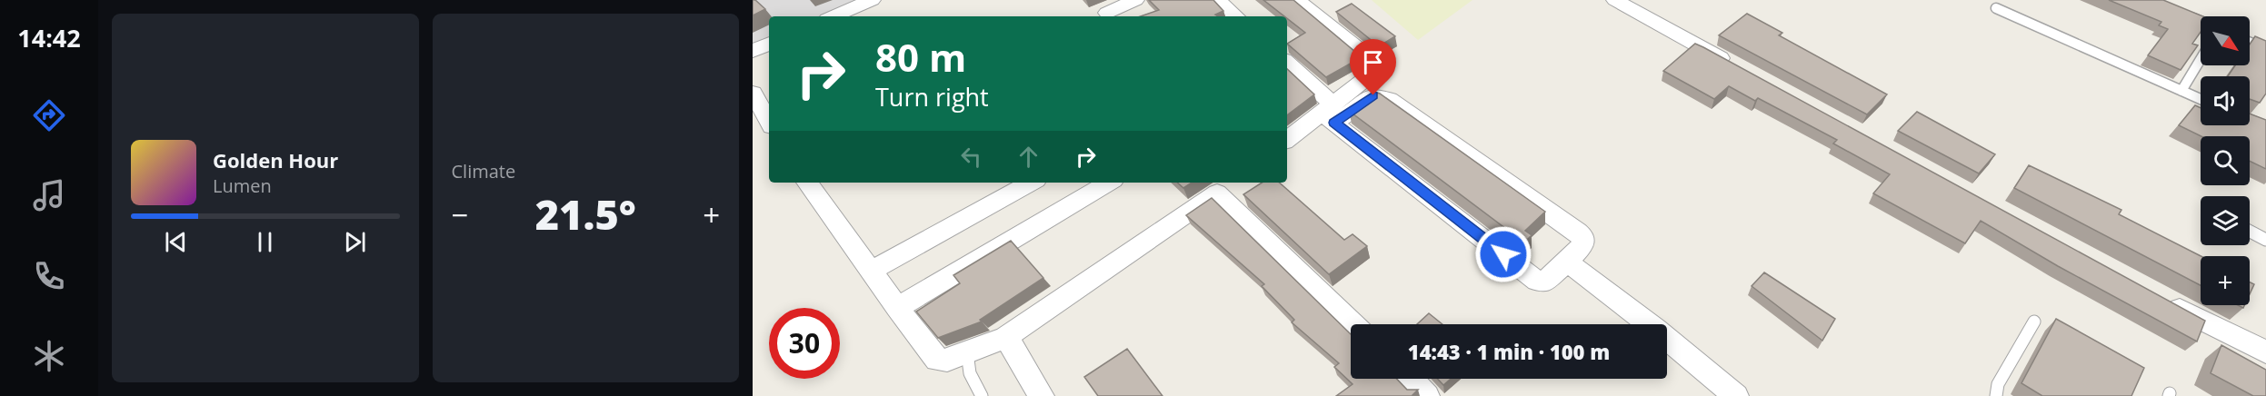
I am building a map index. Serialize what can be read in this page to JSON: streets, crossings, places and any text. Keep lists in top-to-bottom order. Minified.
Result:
{"north":"bottom right","page":{"tabs":"14:42","tile":"Climate","map_buttons":"+","turn":["80 m","Turn right"],"song":["Golden Hour","Lumen"],"heat":["−","21.5°","+"],"limit":"30","trip":"14:43 · 1 min · 100 m"}}
